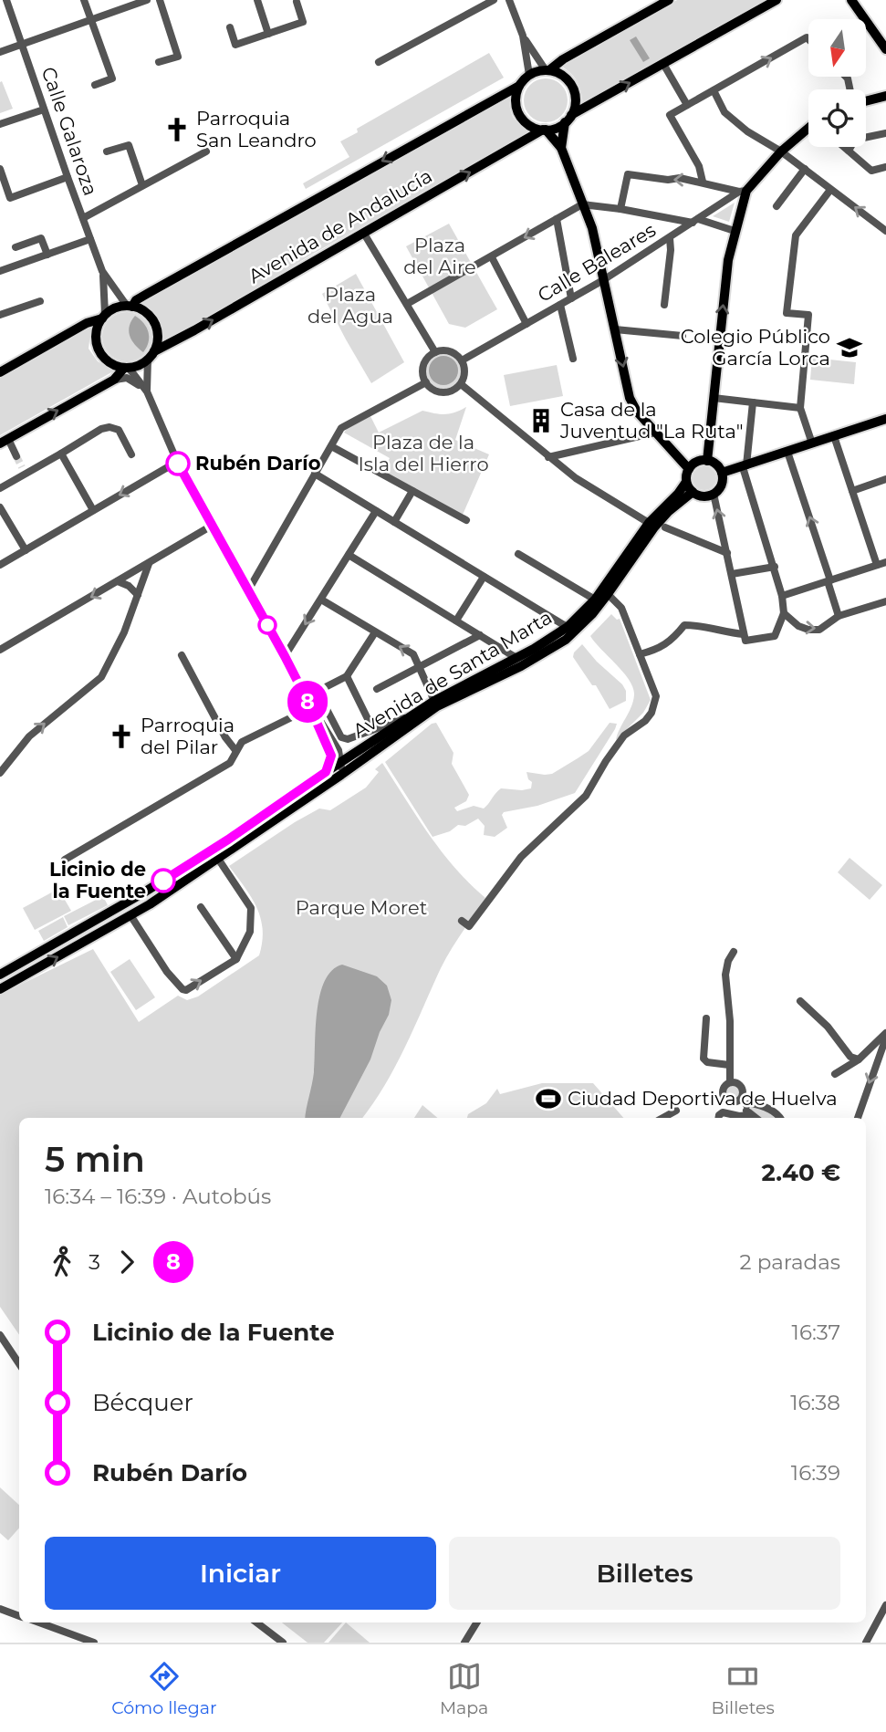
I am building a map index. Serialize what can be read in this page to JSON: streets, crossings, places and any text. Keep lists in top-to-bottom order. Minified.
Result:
{"streets":{"main road":["Avenida de Andalucía","Avenida de Santa Marta"],"street":["Calle Galaroza","Calle Baleares"]},"crossings":[["Calle Galaroza","Avenida de Andalucía"]],"parks":["Plaza del Aire","Plaza del Agua","Plaza de la Isla del Hierro","Parque Moret"],"places":{"church":["Parroquia San Leandro","Parroquia del Pilar"],"school or university":["Colegio Público García Lorca"],"building":["Casa de la Juventud \"La Ruta\""],"other":["Rubén Darío","Licinio de la Fuente"],"sports":["Ciudad Deportiva de Huelva"]},"lines":["bus line 8"],"north":"bottom","page":{"on_map":"8","heading":["5 min","16:34 – 16:39 · Autobús","2.40 €"],"legs":["3","8","2 paradas"],"list":[{"name":"Licinio de la Fuente","value":"16:37"},{"name":"Bécquer","value":"16:38"},{"name":"Rubén Darío","value":"16:39"}],"buttons":["Iniciar","Billetes"],"tabs":["Cómo llegar","Mapa","Billetes"]}}
